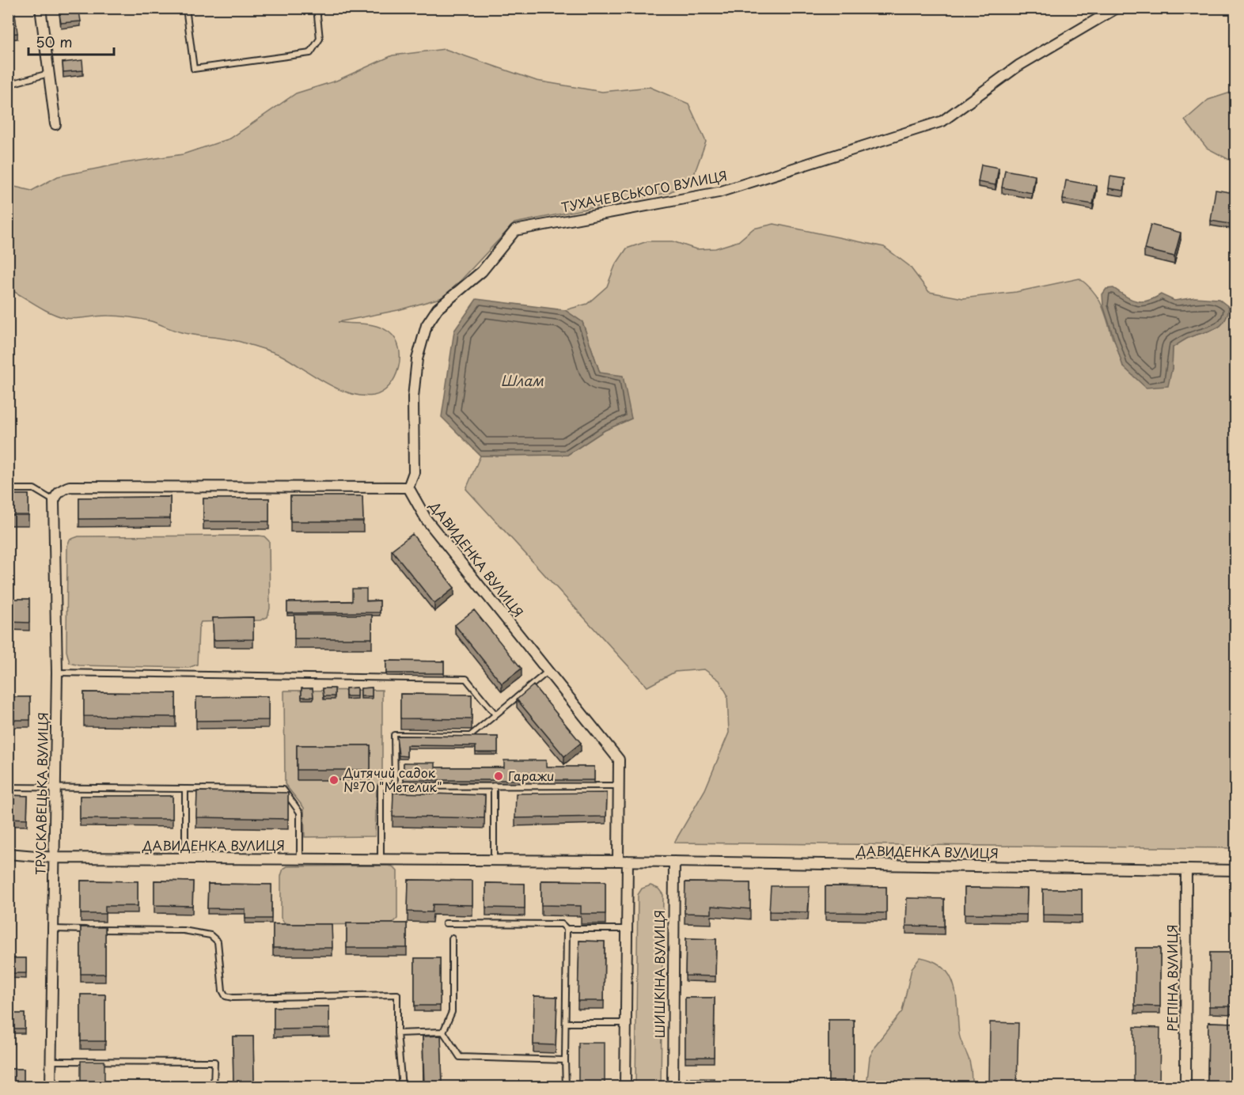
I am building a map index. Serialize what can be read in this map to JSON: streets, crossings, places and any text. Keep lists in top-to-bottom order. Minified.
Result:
{"streets":{"street":["ТУХАЧЕВСЬКОГО ВУЛИЦЯ","ДАВИДЕНКА ВУЛИЦЯ","ТРУСКАВЕЦЬКА ВУЛИЦЯ","ШИШКIНА ВУЛИЦЯ","РЕПIНА ВУЛИЦЯ"]},"crossings":[["ТУХАЧЕВСЬКОГО ВУЛИЦЯ","ДАВИДЕНКА ВУЛИЦЯ"],["ДАВИДЕНКА ВУЛИЦЯ","ТРУСКАВЕЦЬКА ВУЛИЦЯ"],["ДАВИДЕНКА ВУЛИЦЯ","ШИШКIНА ВУЛИЦЯ"],["ДАВИДЕНКА ВУЛИЦЯ","РЕПIНА ВУЛИЦЯ"]],"water":["Шлам"],"places":["Гаражи","Дитячий садок №70 \"Метелик\""],"scale_bar":"50 m"}
